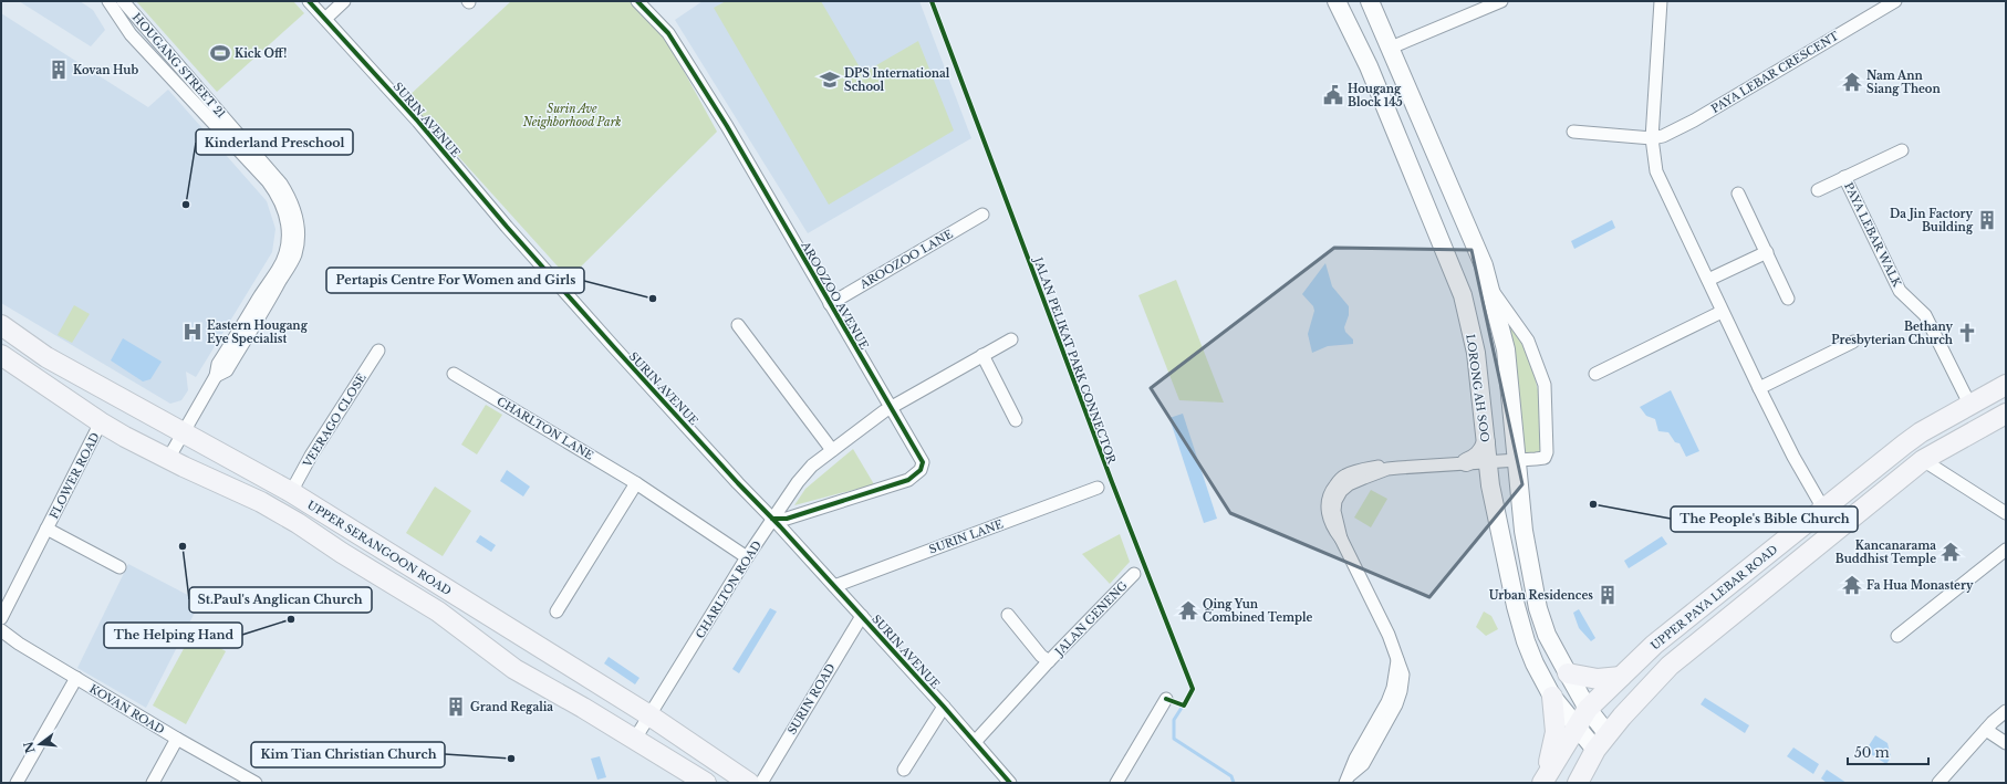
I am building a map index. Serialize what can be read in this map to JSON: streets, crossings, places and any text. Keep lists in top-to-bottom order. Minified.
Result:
{"streets":{"main road":["LORONG AH SOO","UPPER SERANGOON ROAD","UPPER PAYA LEBAR ROAD"],"street":["HOUGANG STREET 21","PAYA LEBAR CRESCENT","SURIN AVENUE","PAYA LEBAR WALK","AROOZOO LANE","AROOZOO AVENUE","VEERAGO CLOSE","CHARLTON LANE","FLOWER ROAD","SURIN LANE","CHARLTON ROAD","JALAN GENENG","SURIN ROAD","KOVAN ROAD"],"cycle path":["JALAN PELIKAT PARK CONNECTOR"]},"crossings":[["HOUGANG STREET 21","UPPER SERANGOON ROAD"],["SURIN AVENUE","AROOZOO AVENUE"],["SURIN AVENUE","SURIN LANE"],["SURIN AVENUE","CHARLTON ROAD"],["SURIN AVENUE","JALAN GENENG"],["SURIN AVENUE","SURIN ROAD"],["PAYA LEBAR WALK","UPPER PAYA LEBAR ROAD"],["AROOZOO LANE","AROOZOO AVENUE"],["AROOZOO AVENUE","CHARLTON ROAD"],["LORONG AH SOO","UPPER PAYA LEBAR ROAD"],["VEERAGO CLOSE","UPPER SERANGOON ROAD"],["CHARLTON LANE","CHARLTON ROAD"],["FLOWER ROAD","UPPER SERANGOON ROAD"],["UPPER SERANGOON ROAD","CHARLTON ROAD"]],"parks":["Surin Ave Neighborhood Park"],"places":{"sports":["Kick Off!"],"building":["Kovan Hub","Da Jin Factory Building","Urban Residences","Grand Regalia"],"school or university":["DPS International School"],"temple":["Nam Ann Siang Theon","Kancanarama Buddhist Temple","Fa Hua Monastery","Qing Yun Combined Temple"],"public building":["Hougang Block 145"],"other":["Kinderland Preschool","Pertapis Centre For Women and Girls","The People's Bible Church","St.Paul's Anglican Church","The Helping Hand","Kim Tian Christian Church"],"hospital":["Eastern Hougang Eye Specialist"],"church":["Bethany Presbyterian Church"]},"scale_bar":"50 m","north":"left"}
